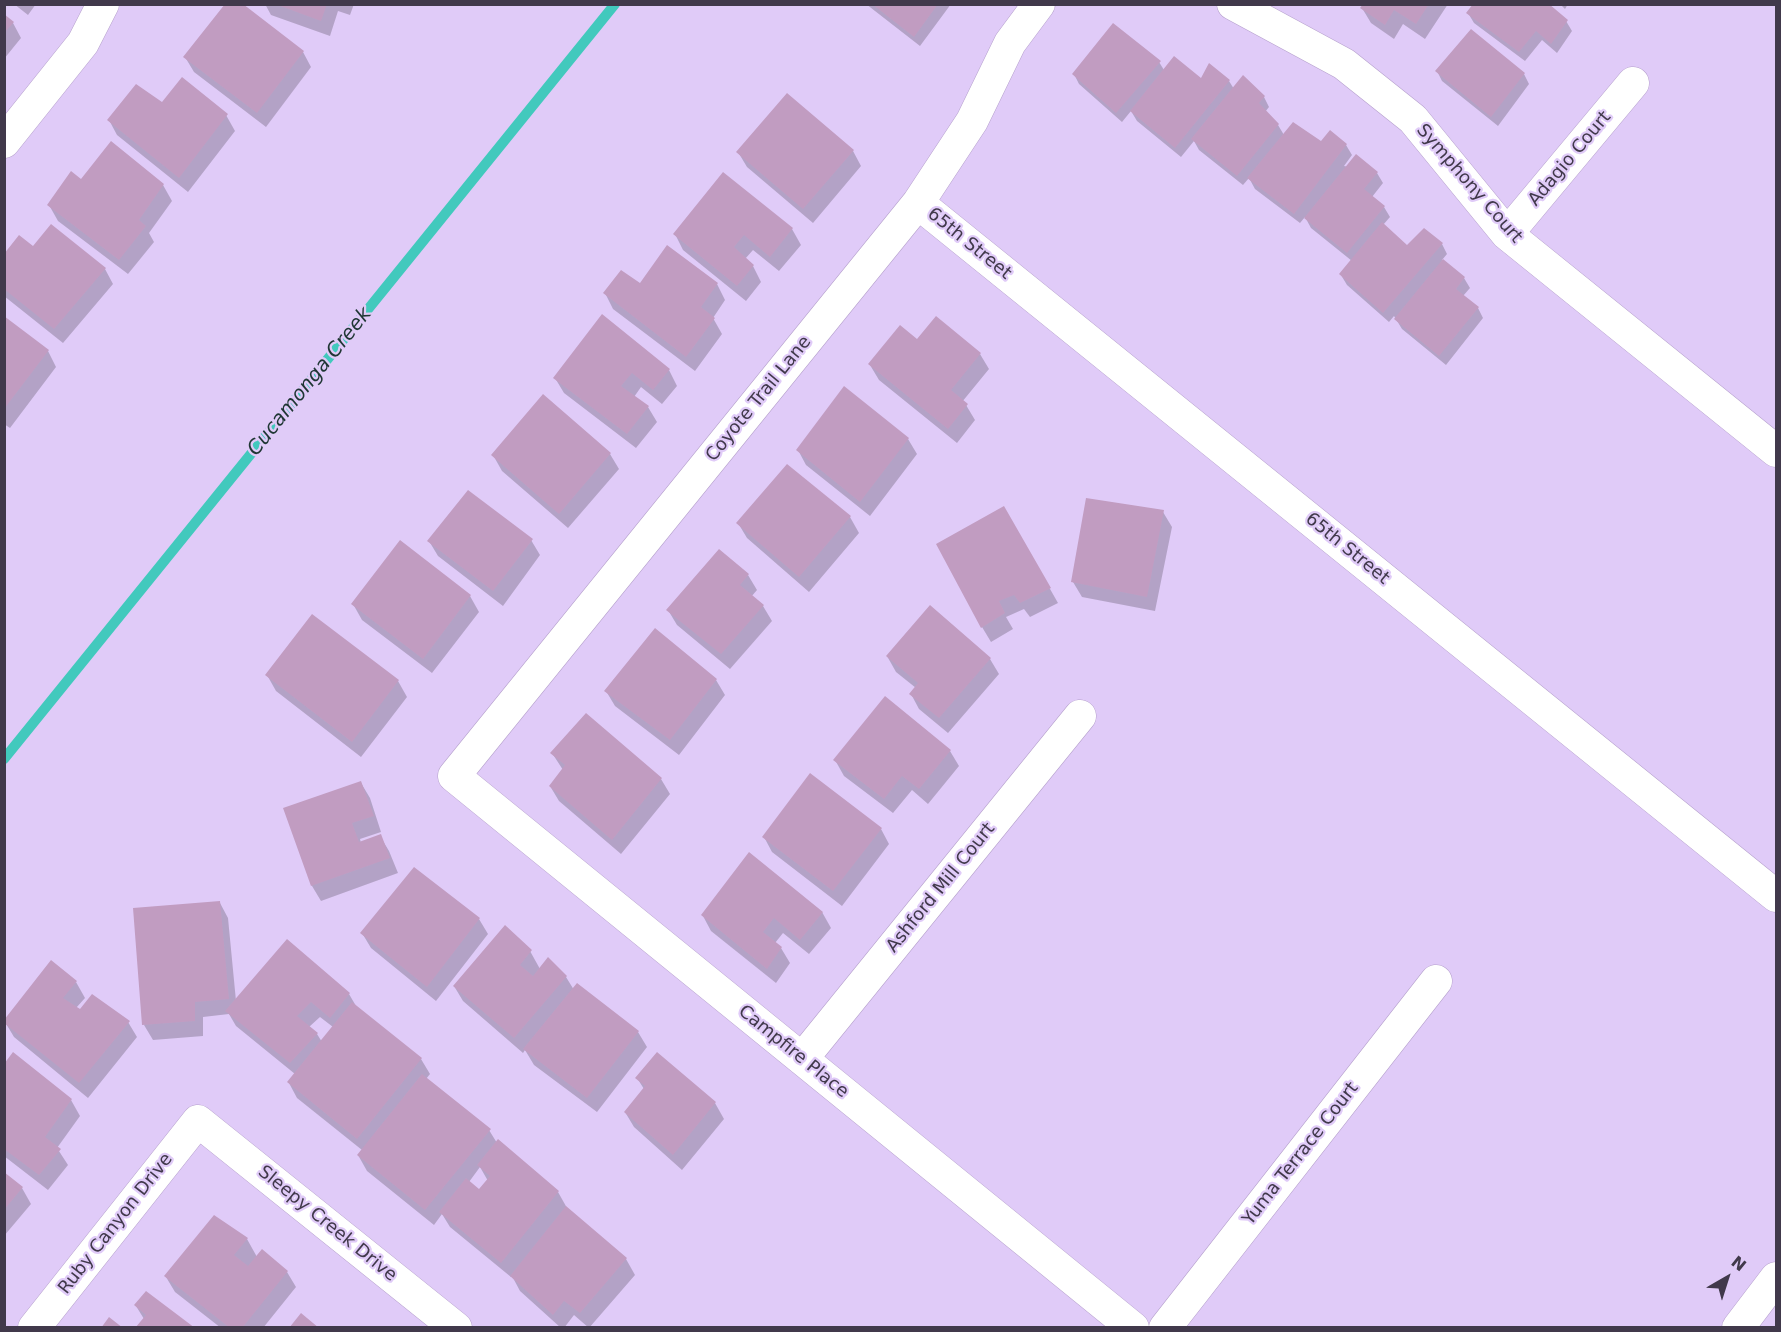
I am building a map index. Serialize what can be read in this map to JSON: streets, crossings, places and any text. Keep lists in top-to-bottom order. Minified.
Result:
{"streets":{"street":["Adagio Court","Symphony Court","65th Street","Coyote Trail Lane","Ashford Mill Court","Campfire Place","Yuma Terrace Court","Ruby Canyon Drive","Sleepy Creek Drive"]},"crossings":[["Adagio Court","Symphony Court"],["65th Street","Coyote Trail Lane"],["Coyote Trail Lane","Campfire Place"],["Ashford Mill Court","Campfire Place"],["Ruby Canyon Drive","Sleepy Creek Drive"]],"water":["Cucamonga Creek"],"north":"top right"}
